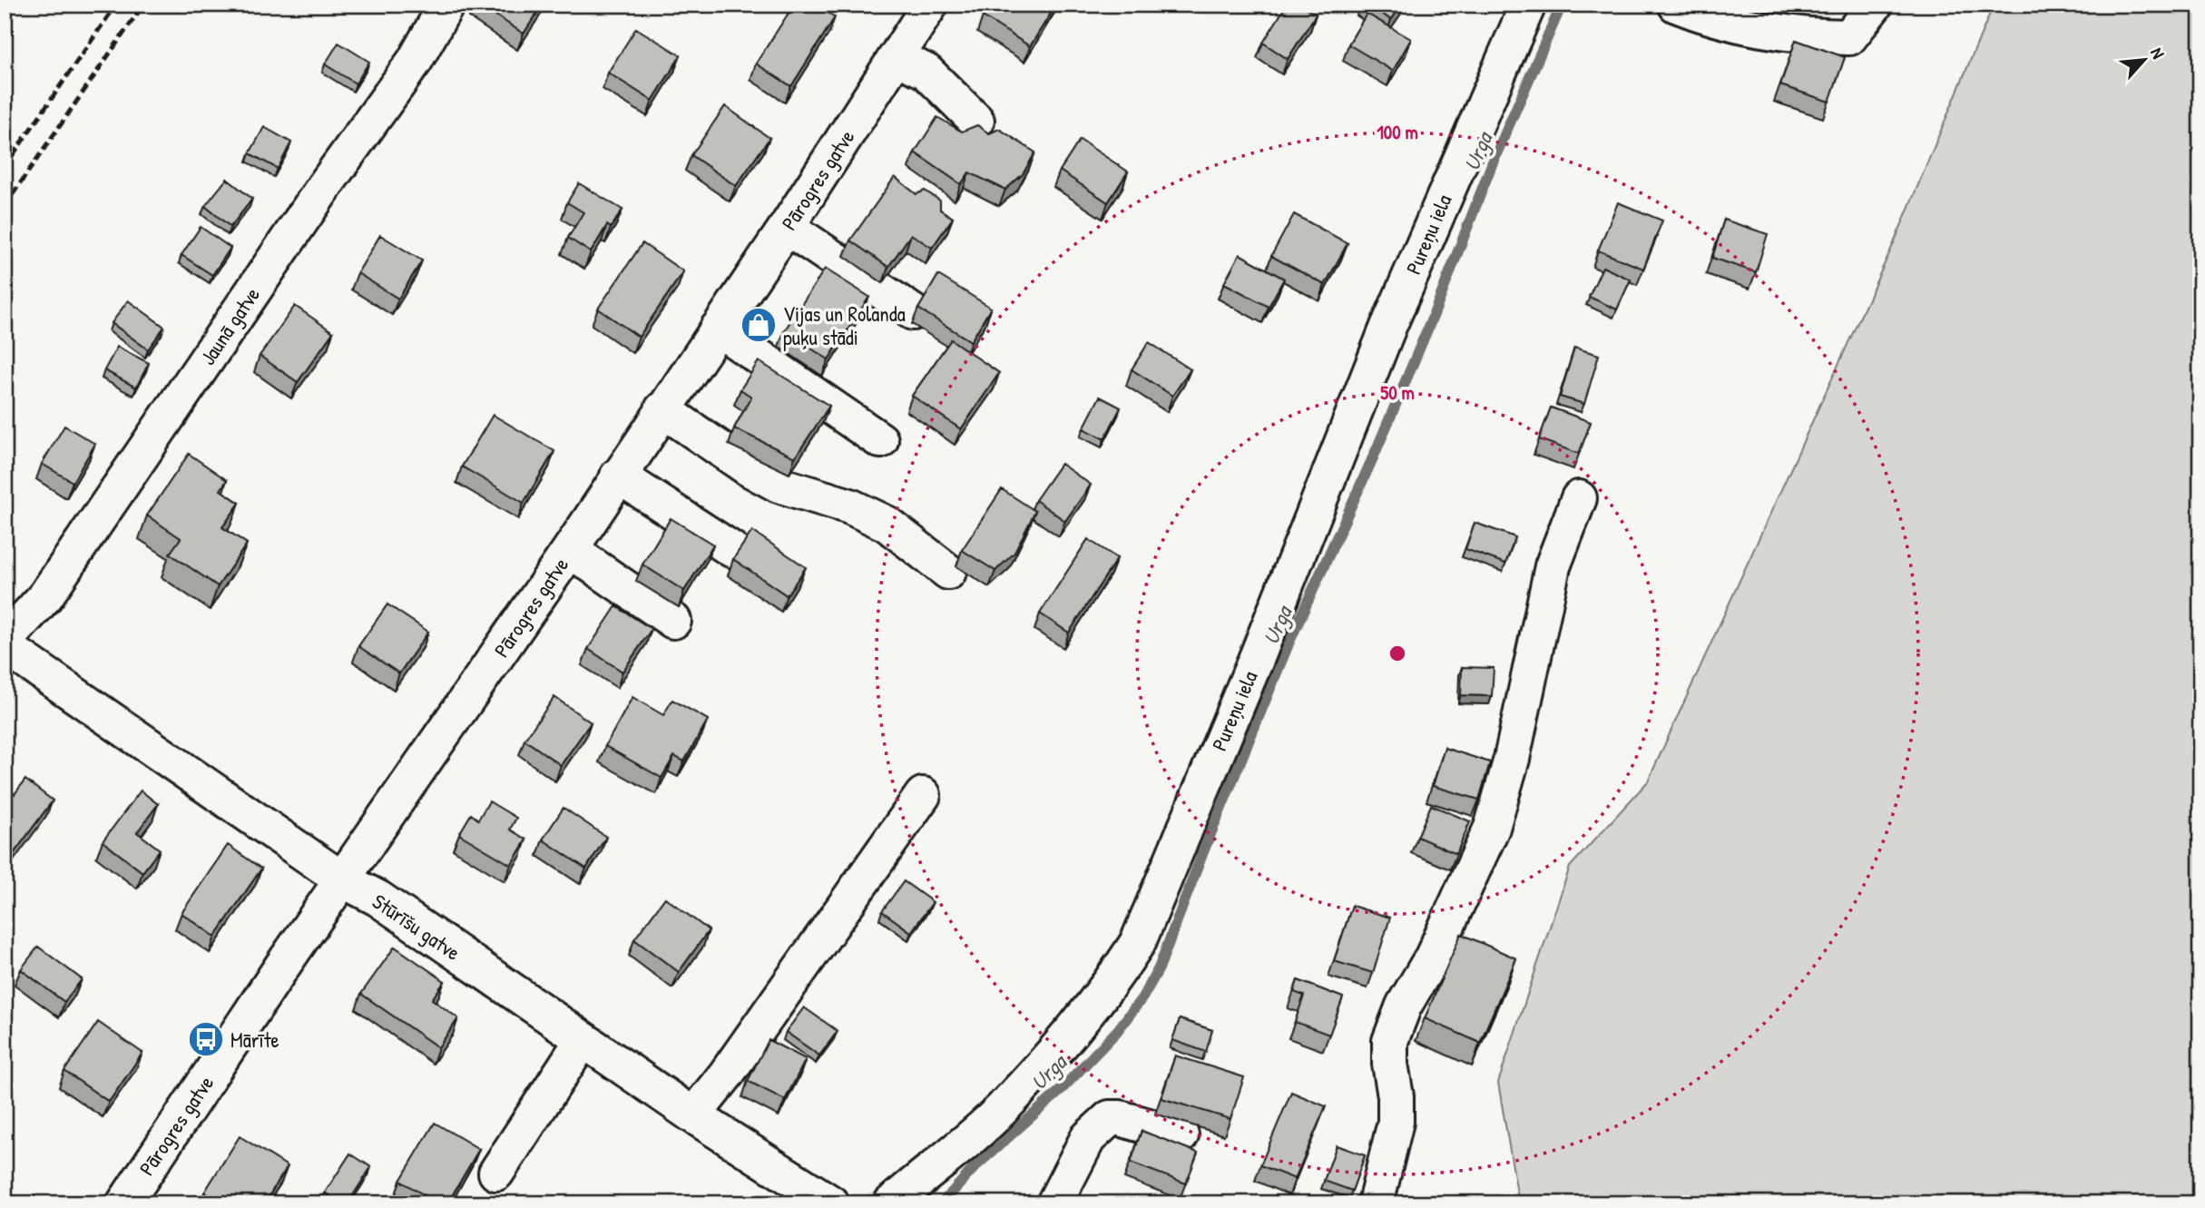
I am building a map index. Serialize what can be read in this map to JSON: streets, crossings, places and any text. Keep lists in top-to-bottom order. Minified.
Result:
{"streets":{"street":["Pārogres gatve","Pureņu iela","Jaunā gatve","Stūrīšu gatve"]},"crossings":[["Pārogres gatve","Stūrīšu gatve"]],"water":["Urga"],"places":{"shop":["Vijas un Rolanda puķu stādi"],"bus stop":["Mārīte"]},"north":"top right","rings":["100 m","50 m"]}
